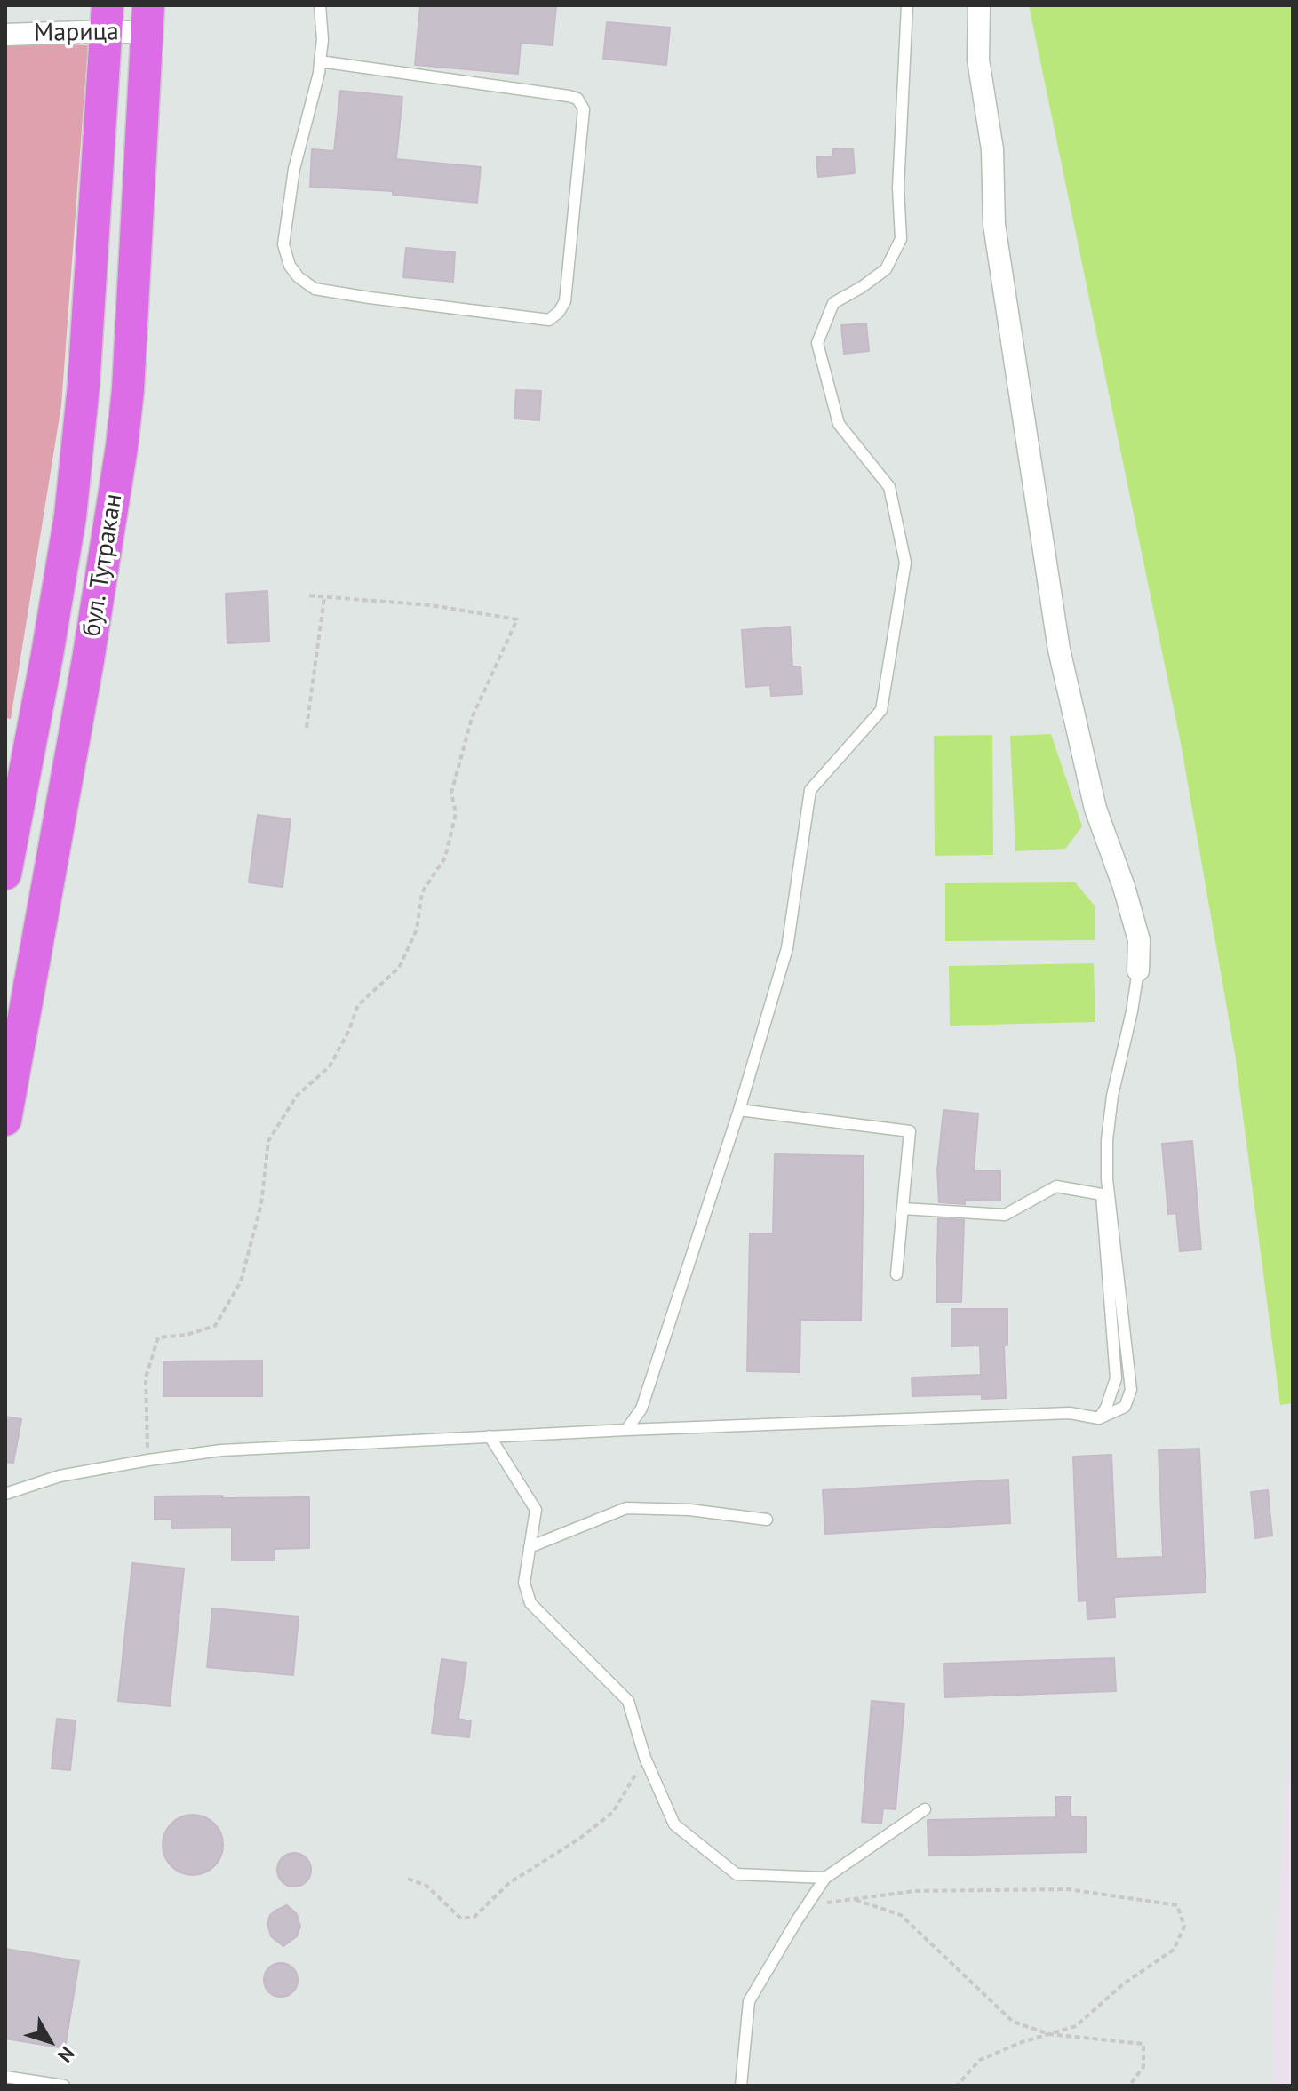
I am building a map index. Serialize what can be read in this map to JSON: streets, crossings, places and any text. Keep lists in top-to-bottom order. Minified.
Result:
{"streets":{"main road":["бул. Тутракан"],"street":["Марица"]},"crossings":[["Марица","бул. Тутракан"]],"north":"bottom right"}
